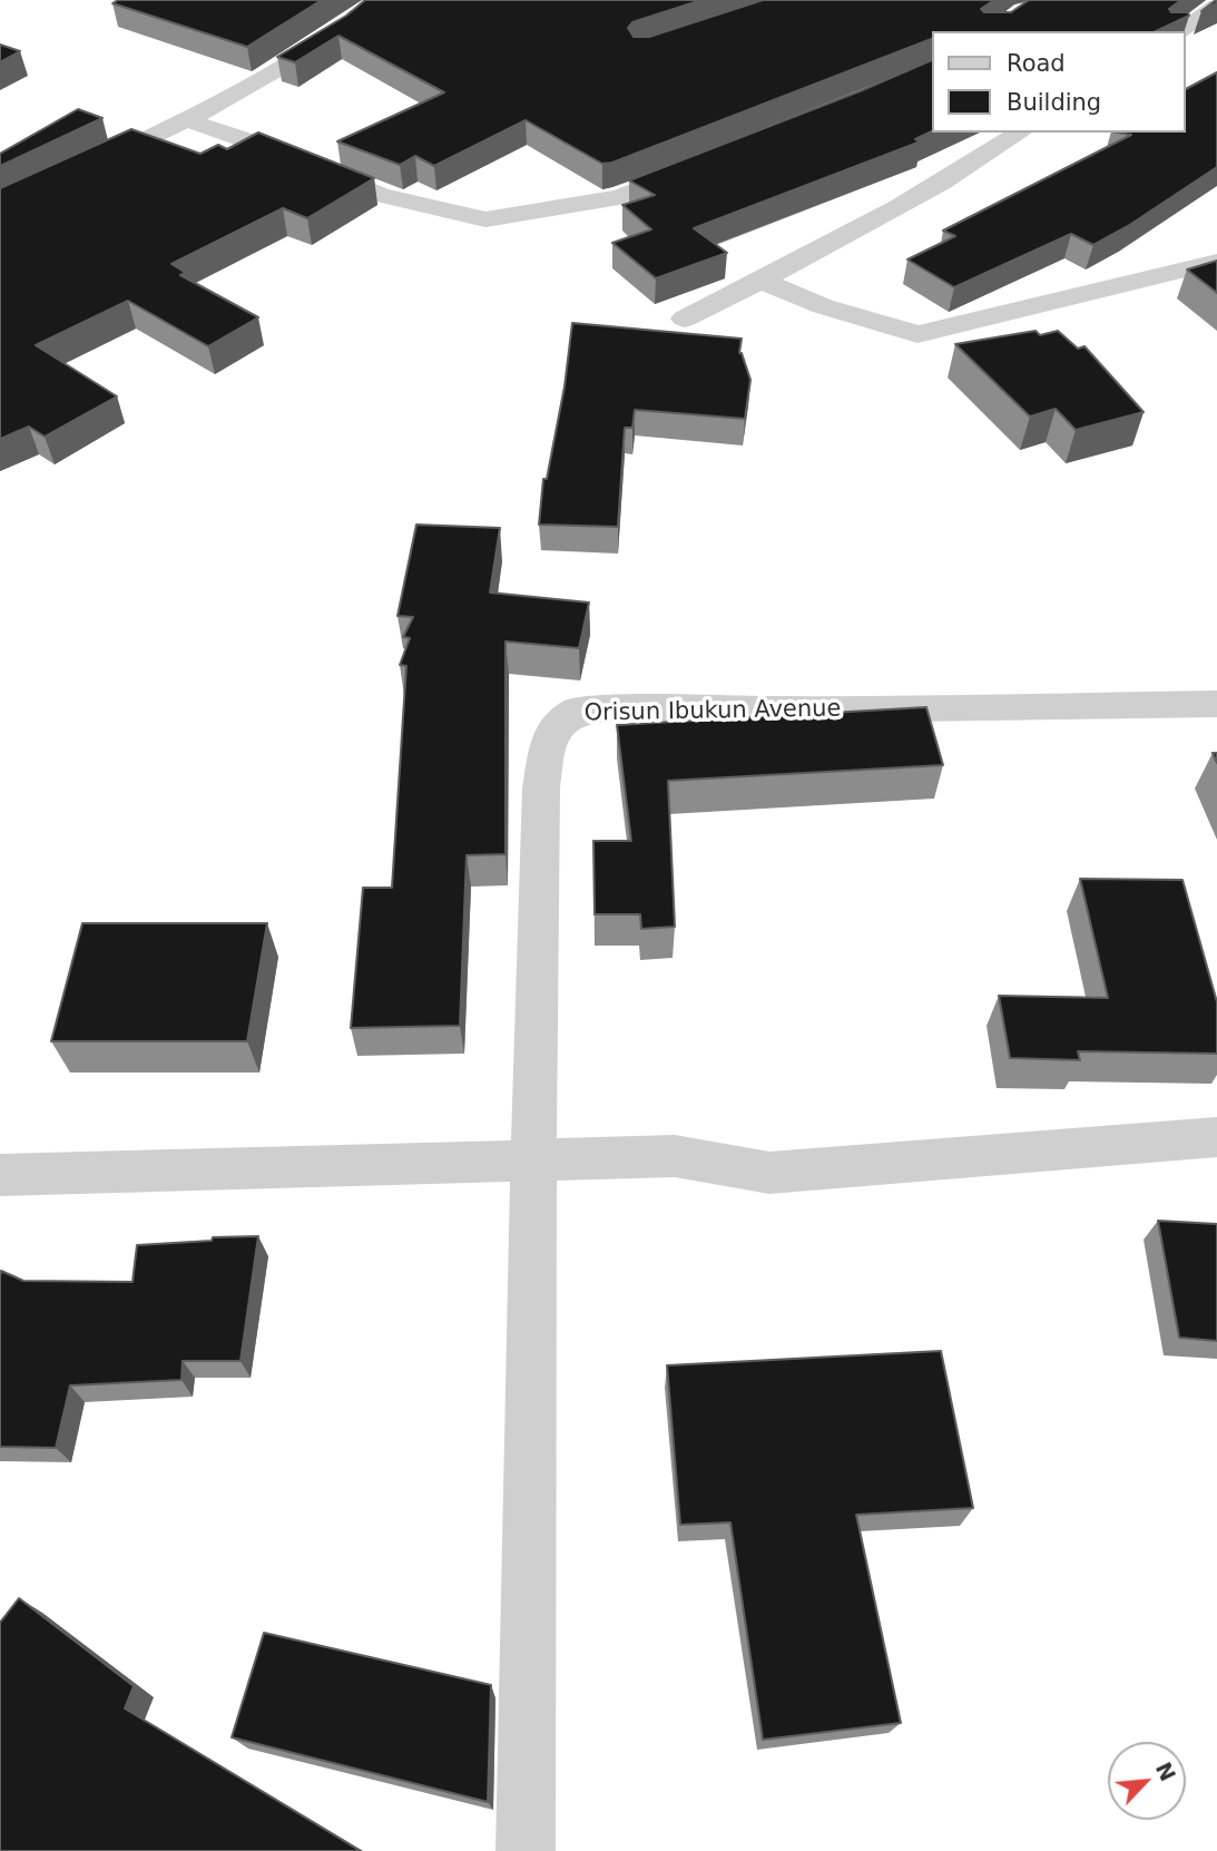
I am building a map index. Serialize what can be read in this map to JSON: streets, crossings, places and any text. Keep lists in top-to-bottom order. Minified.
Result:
{"streets":{"street":["Orisun Ibukun Avenue"]},"legend":["Road","Building"],"north":"top right"}
